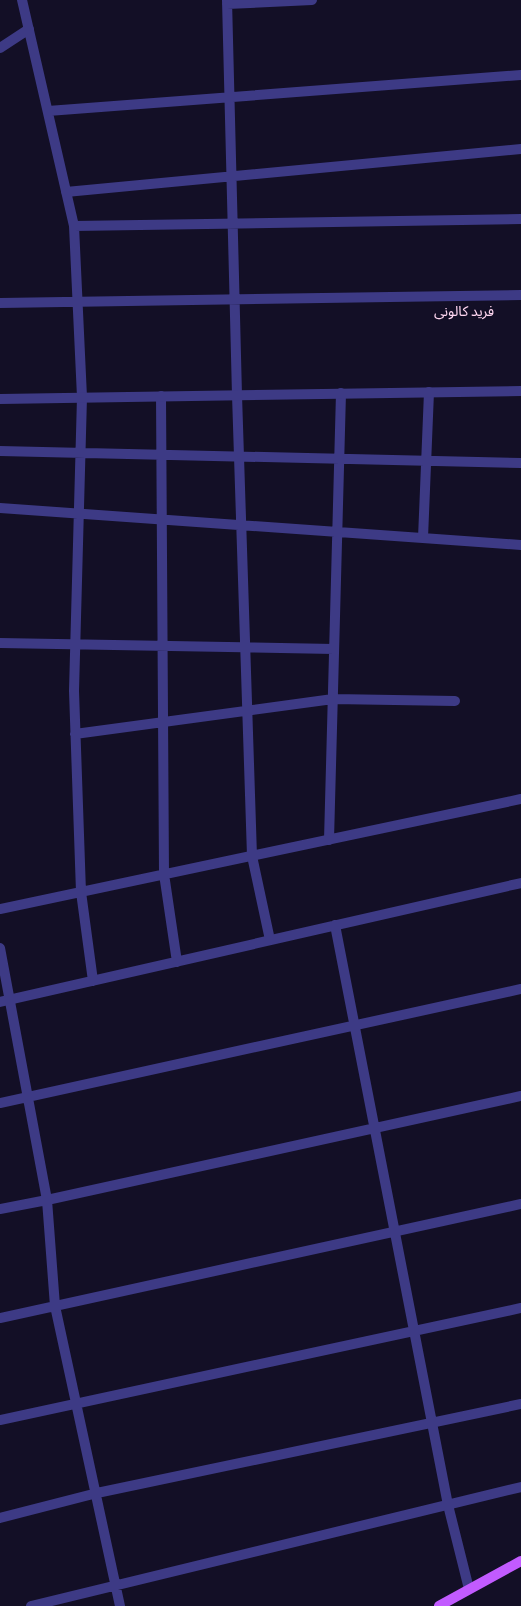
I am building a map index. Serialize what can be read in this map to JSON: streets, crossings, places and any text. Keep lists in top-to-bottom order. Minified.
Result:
{"districts":["فرید کالونی"]}
